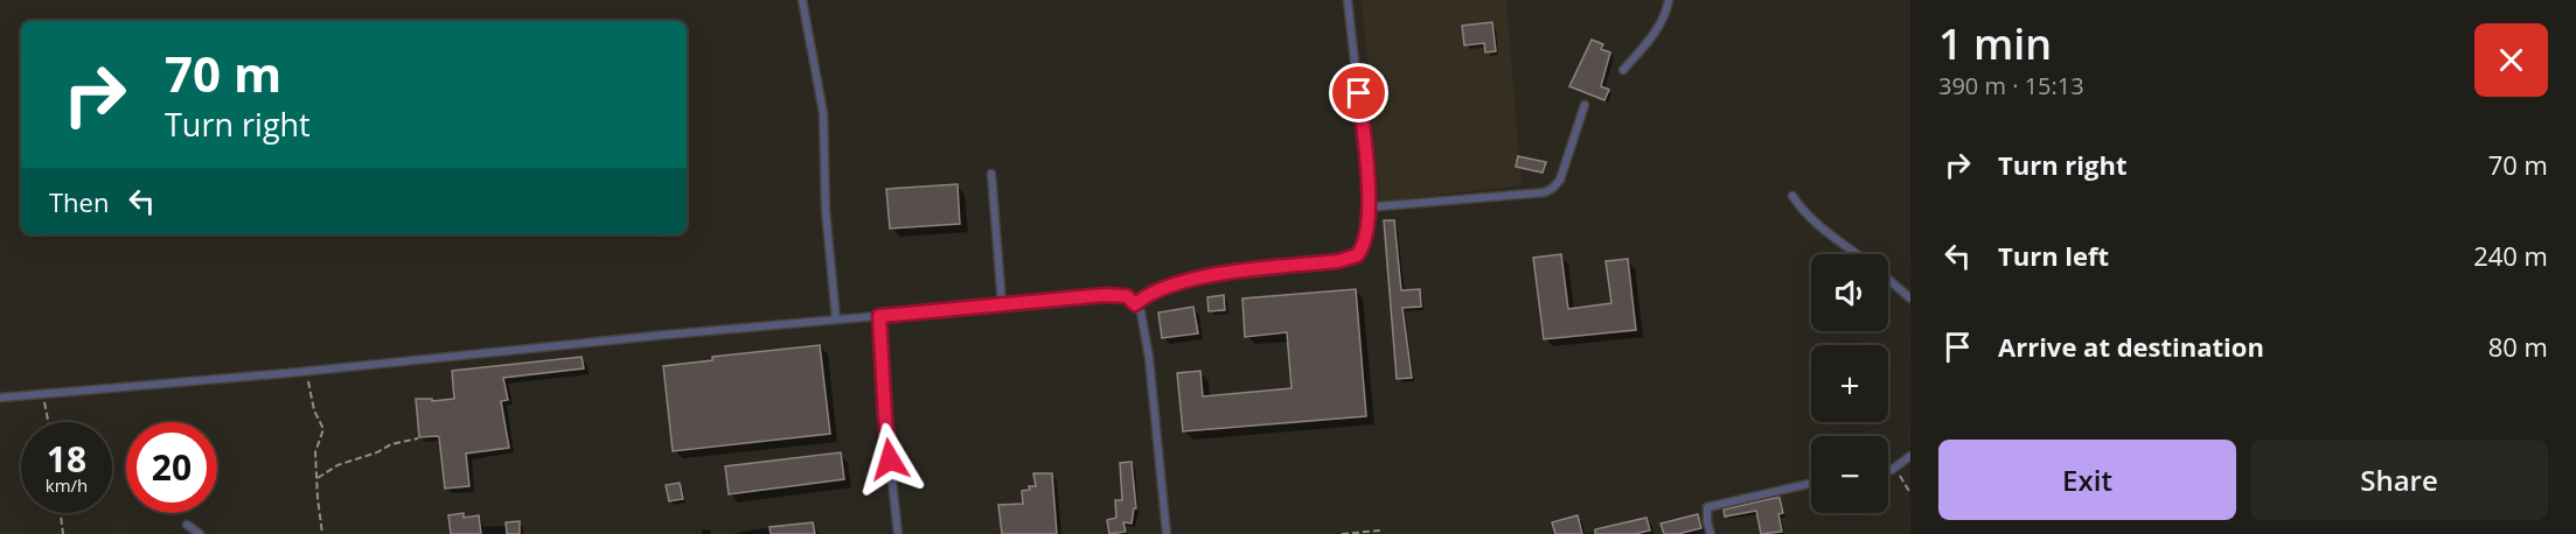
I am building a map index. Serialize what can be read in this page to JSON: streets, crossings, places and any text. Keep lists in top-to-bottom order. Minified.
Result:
{"page":{"heading":["1 min","390 m · 15:13"],"turn":["70 m","Turn right"],"list":[{"name":"Turn right","value":"70 m"},{"name":"Turn left","value":"240 m"},{"name":"Arrive at destination","value":"80 m"}],"then":"Then","map_buttons":["+","−"],"speed":"18 km/h","limit":"20","buttons":["Exit","Share"]}}
